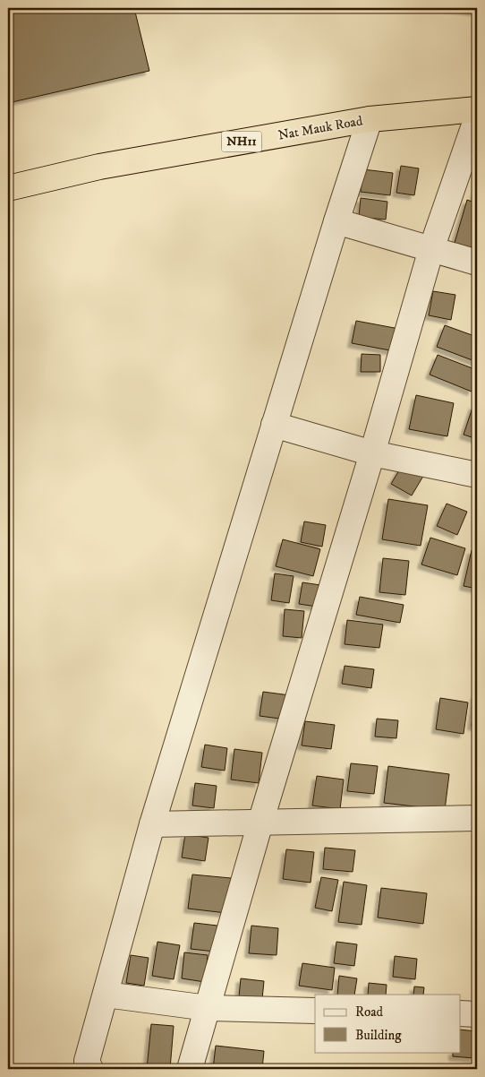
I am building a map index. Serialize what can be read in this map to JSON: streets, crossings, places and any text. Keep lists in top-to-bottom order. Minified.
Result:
{"streets":{"highway":["Nat Mauk Road","NH11"]},"legend":["Road","Building"]}
